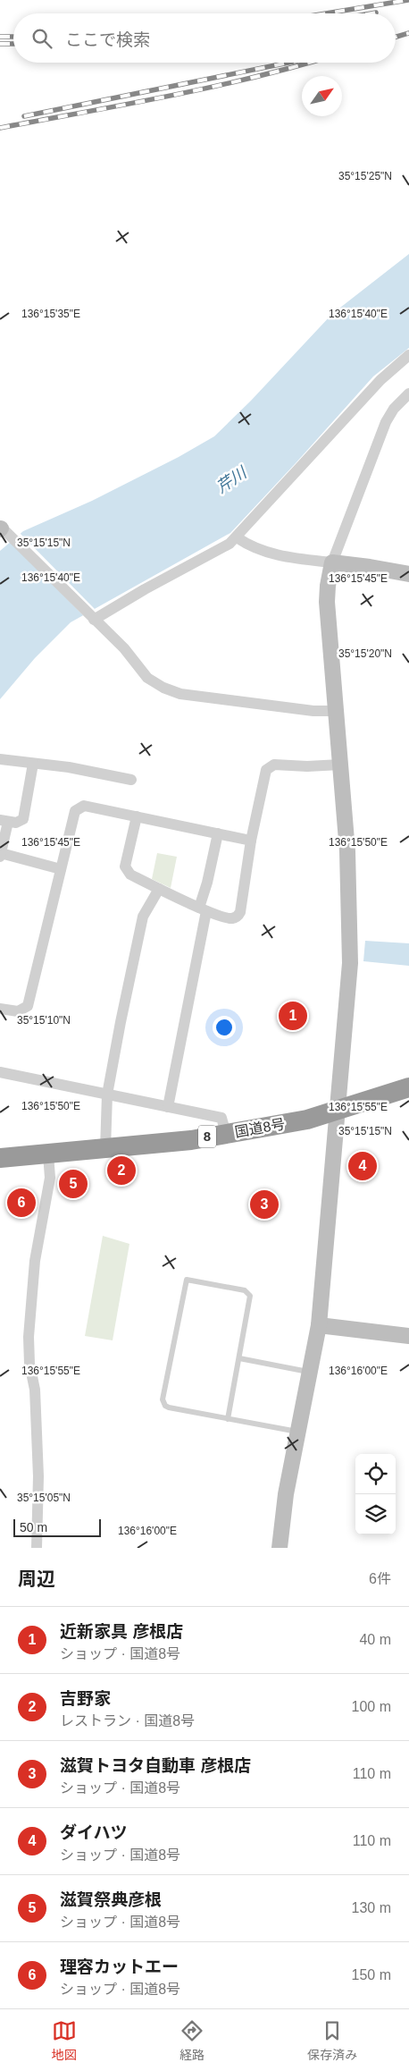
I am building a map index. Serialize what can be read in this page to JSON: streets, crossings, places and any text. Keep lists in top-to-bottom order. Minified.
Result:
{"streets":{"highway":["国道8号","8"]},"water":["芹川"],"scale_bar":"50 m","north":"top right","page":{"search":"ここで検索","pins":["1","4","2","5","6","3"],"scale":"50 m","heading":["周辺","6件"],"list":[{"mark":"1","name":"近新家具 彦根店","note":"ショップ · 国道8号","value":"40 m"},{"mark":"2","name":"吉野家","note":"レストラン · 国道8号","value":"100 m"},{"mark":"3","name":"滋賀トヨタ自動車 彦根店","note":"ショップ · 国道8号","value":"110 m"},{"mark":"4","name":"ダイハツ","note":"ショップ · 国道8号","value":"110 m"},{"mark":"5","name":"滋賀祭典彦根","note":"ショップ · 国道8号","value":"130 m"},{"mark":"6","name":"理容カットエー","note":"ショップ · 国道8号","value":"150 m"}],"nav":["地図","経路","保存済み"]},"coordinates":["35°15'25\"N","136°15'35\"E","136°15'40\"E","35°15'15\"N","136°15'45\"E","35°15'20\"N","136°15'50\"E","35°15'10\"N","136°15'55\"E","136°16'00\"E","35°15'05\"N"]}
